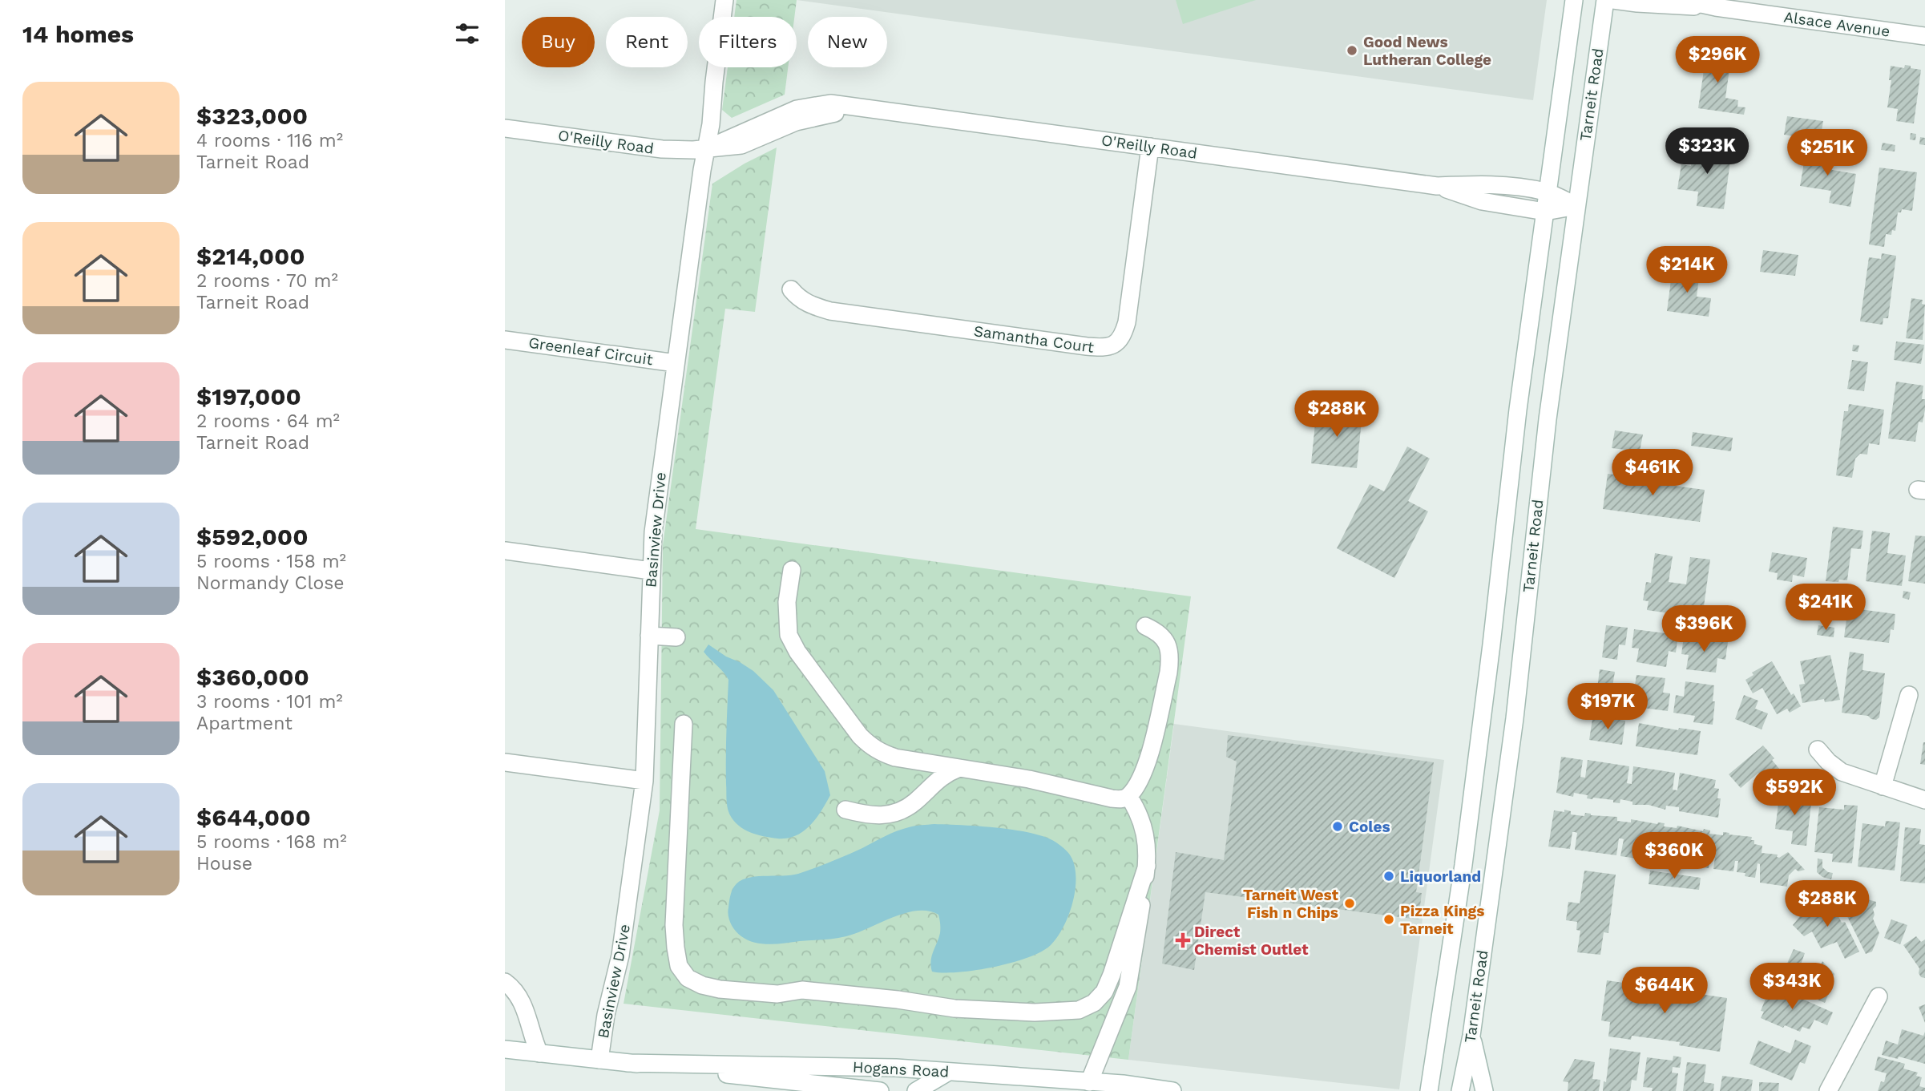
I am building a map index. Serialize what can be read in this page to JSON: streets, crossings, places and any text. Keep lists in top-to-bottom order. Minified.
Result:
{"streets":{"street":["Alsace Avenue","Tarneit Road","O'Reilly Road","Samantha Court","Greenleaf Circuit","Basinview Drive","Hogans Road"]},"crossings":[["Tarneit Road","O'Reilly Road"],["O'Reilly Road","Samantha Court"],["O'Reilly Road","Basinview Drive"],["Greenleaf Circuit","Basinview Drive"],["Basinview Drive","Hogans Road"]],"places":{"other":["Good News Lutheran College","Coles","Liquorland","Tarneit West Fish n Chips","Pizza Kings Tarneit"],"health":["Direct Chemist Outlet"]},"page":{"heading":"14 homes","chip":["Buy","Rent","Filters","New"],"price":["$296K","$323K","$251K","$214K","$288K","$461K","$241K","$396K","$197K","$592K","$360K","$288K","$343K","$644K"],"list":[{"name":"$323,000","note":"4 rooms · 116 m² · Tarneit Road"},{"name":"$214,000","note":"2 rooms · 70 m² · Tarneit Road"},{"name":"$197,000","note":"2 rooms · 64 m² · Tarneit Road"},{"name":"$592,000","note":"5 rooms · 158 m² · Normandy Close"},{"name":"$360,000","note":"3 rooms · 101 m² · Apartment"},{"name":"$644,000","note":"5 rooms · 168 m² · House"}]}}
